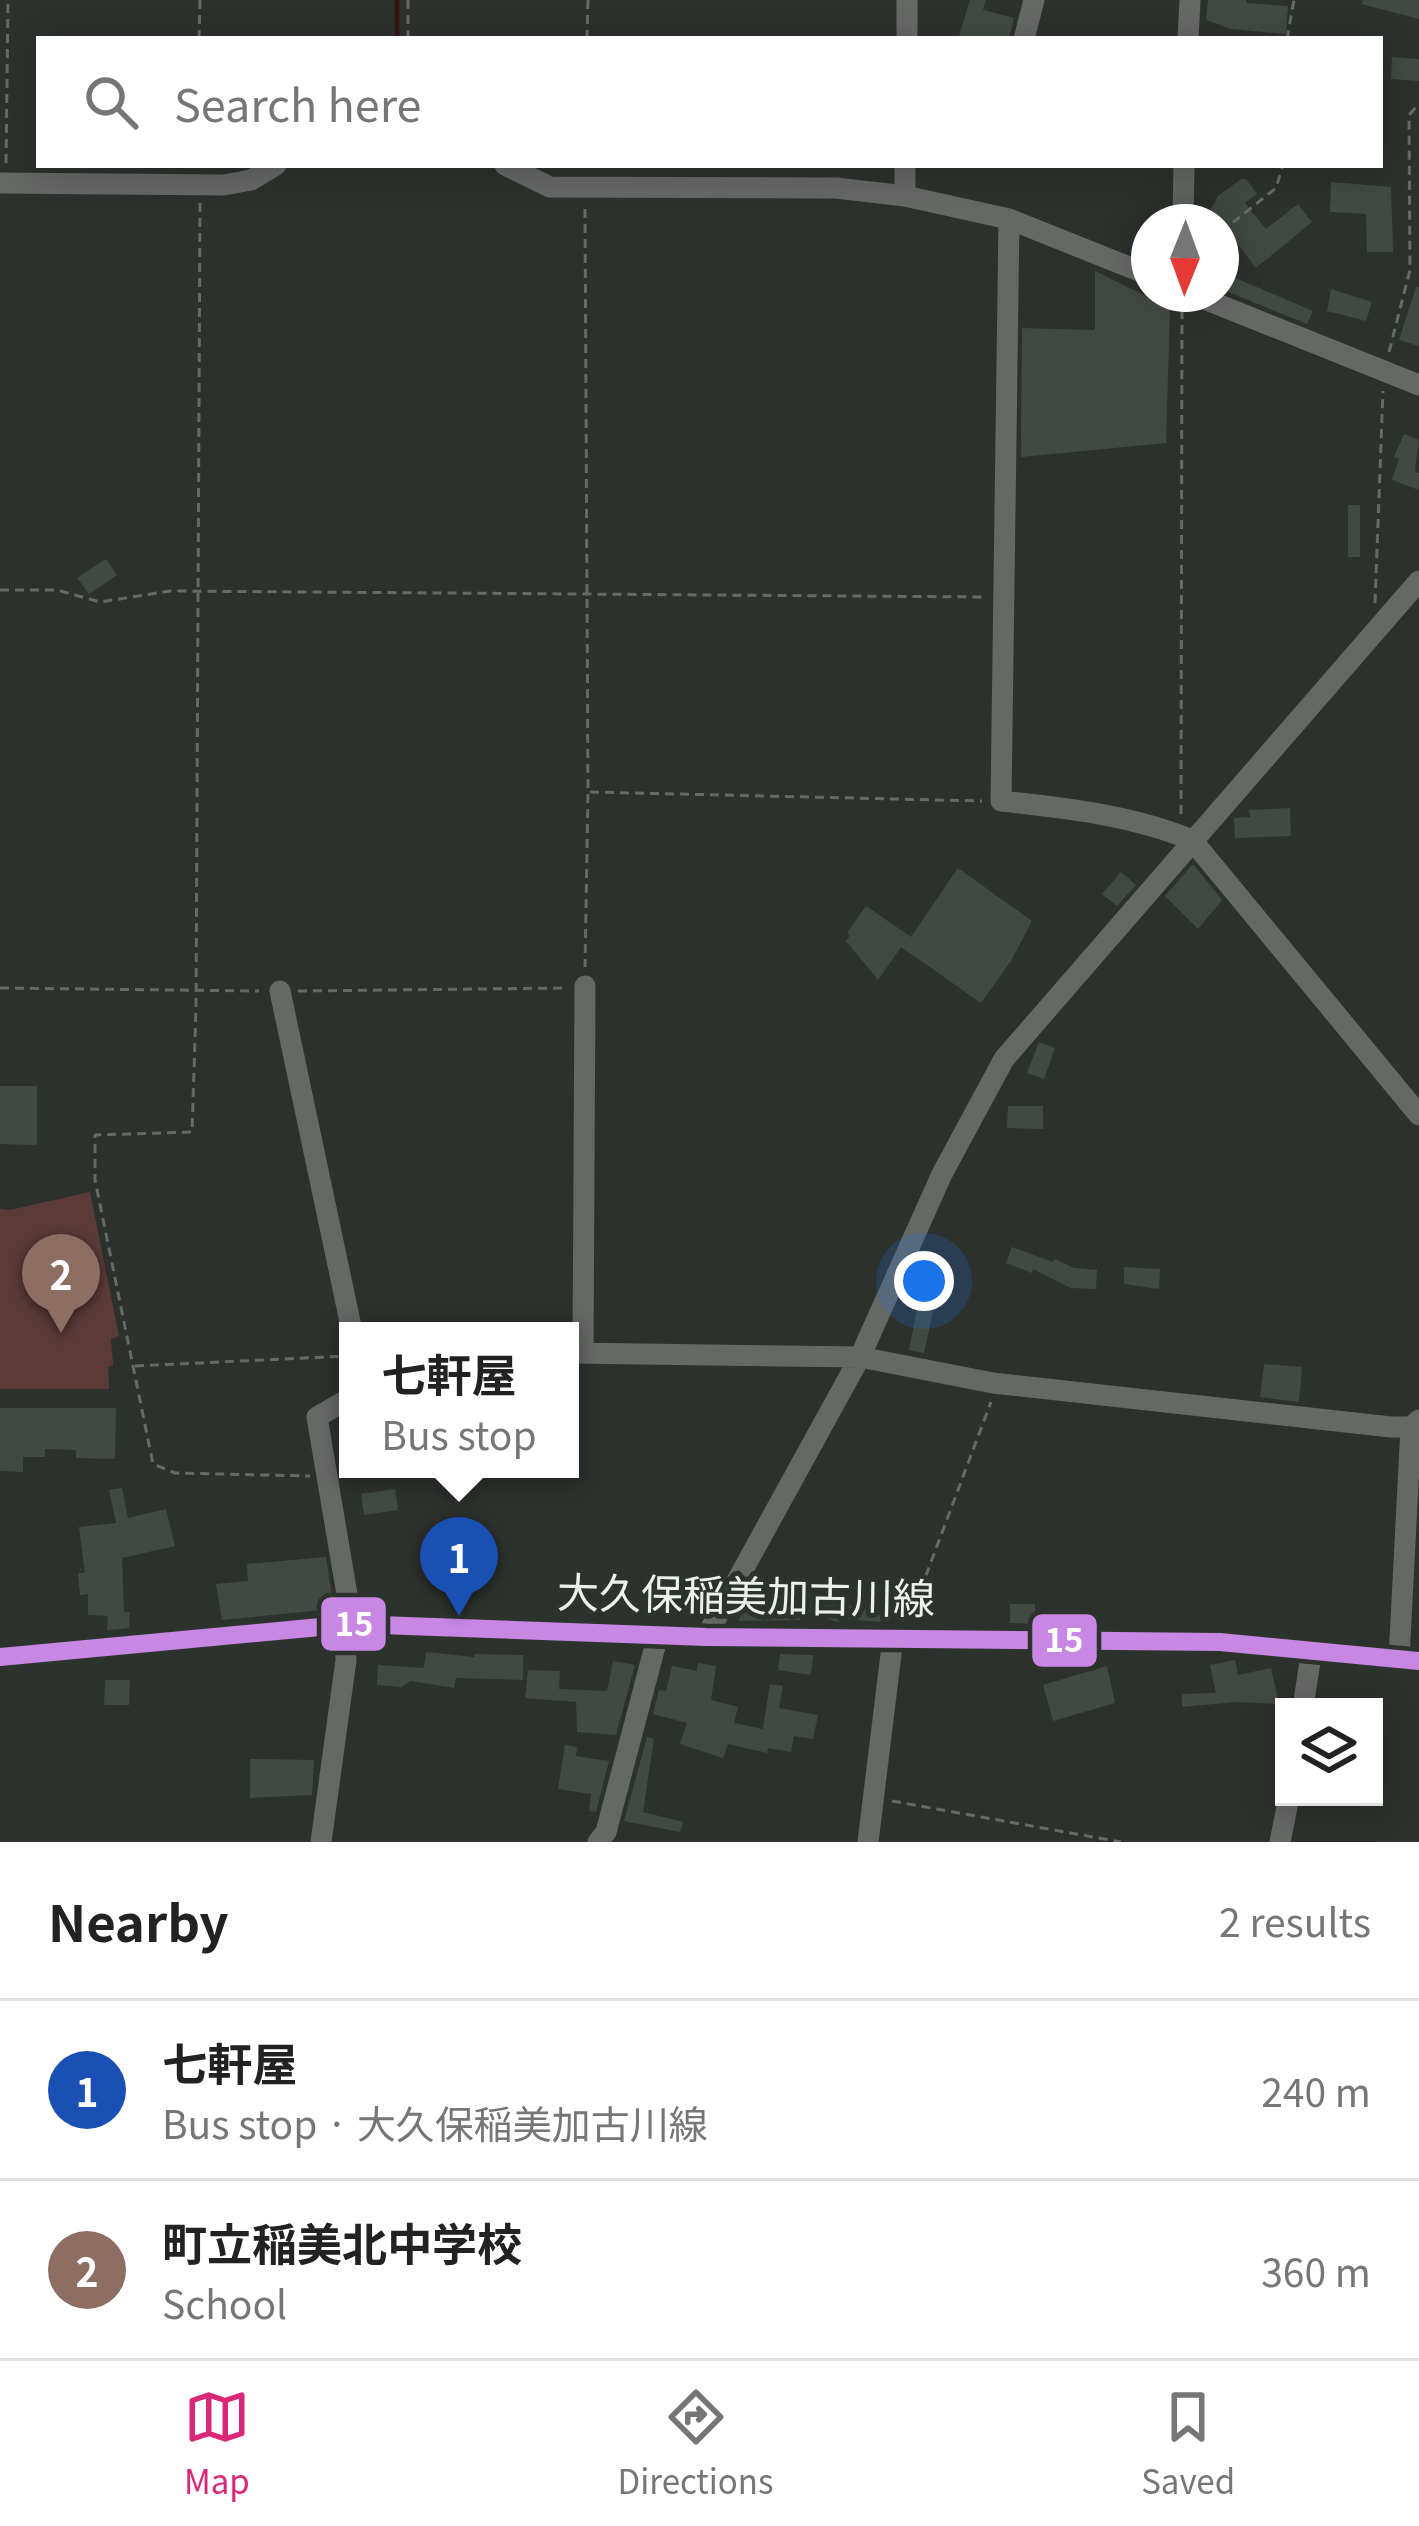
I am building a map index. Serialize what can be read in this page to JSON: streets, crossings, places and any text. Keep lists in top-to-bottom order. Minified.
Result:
{"streets":{"main road":["大久保稲美加古川線"]},"lines":["transit line 15"],"north":"bottom","page":{"search":"Search here","pins":["2","1"],"popup":["七軒屋","Bus stop"],"heading":["Nearby","2 results"],"list":[{"mark":"1","name":"七軒屋","note":"Bus stop · 大久保稲美加古川線","value":"240 m"},{"mark":"2","name":"町立稲美北中学校","note":"School","value":"360 m"}],"nav":["Map","Directions","Saved"]}}
